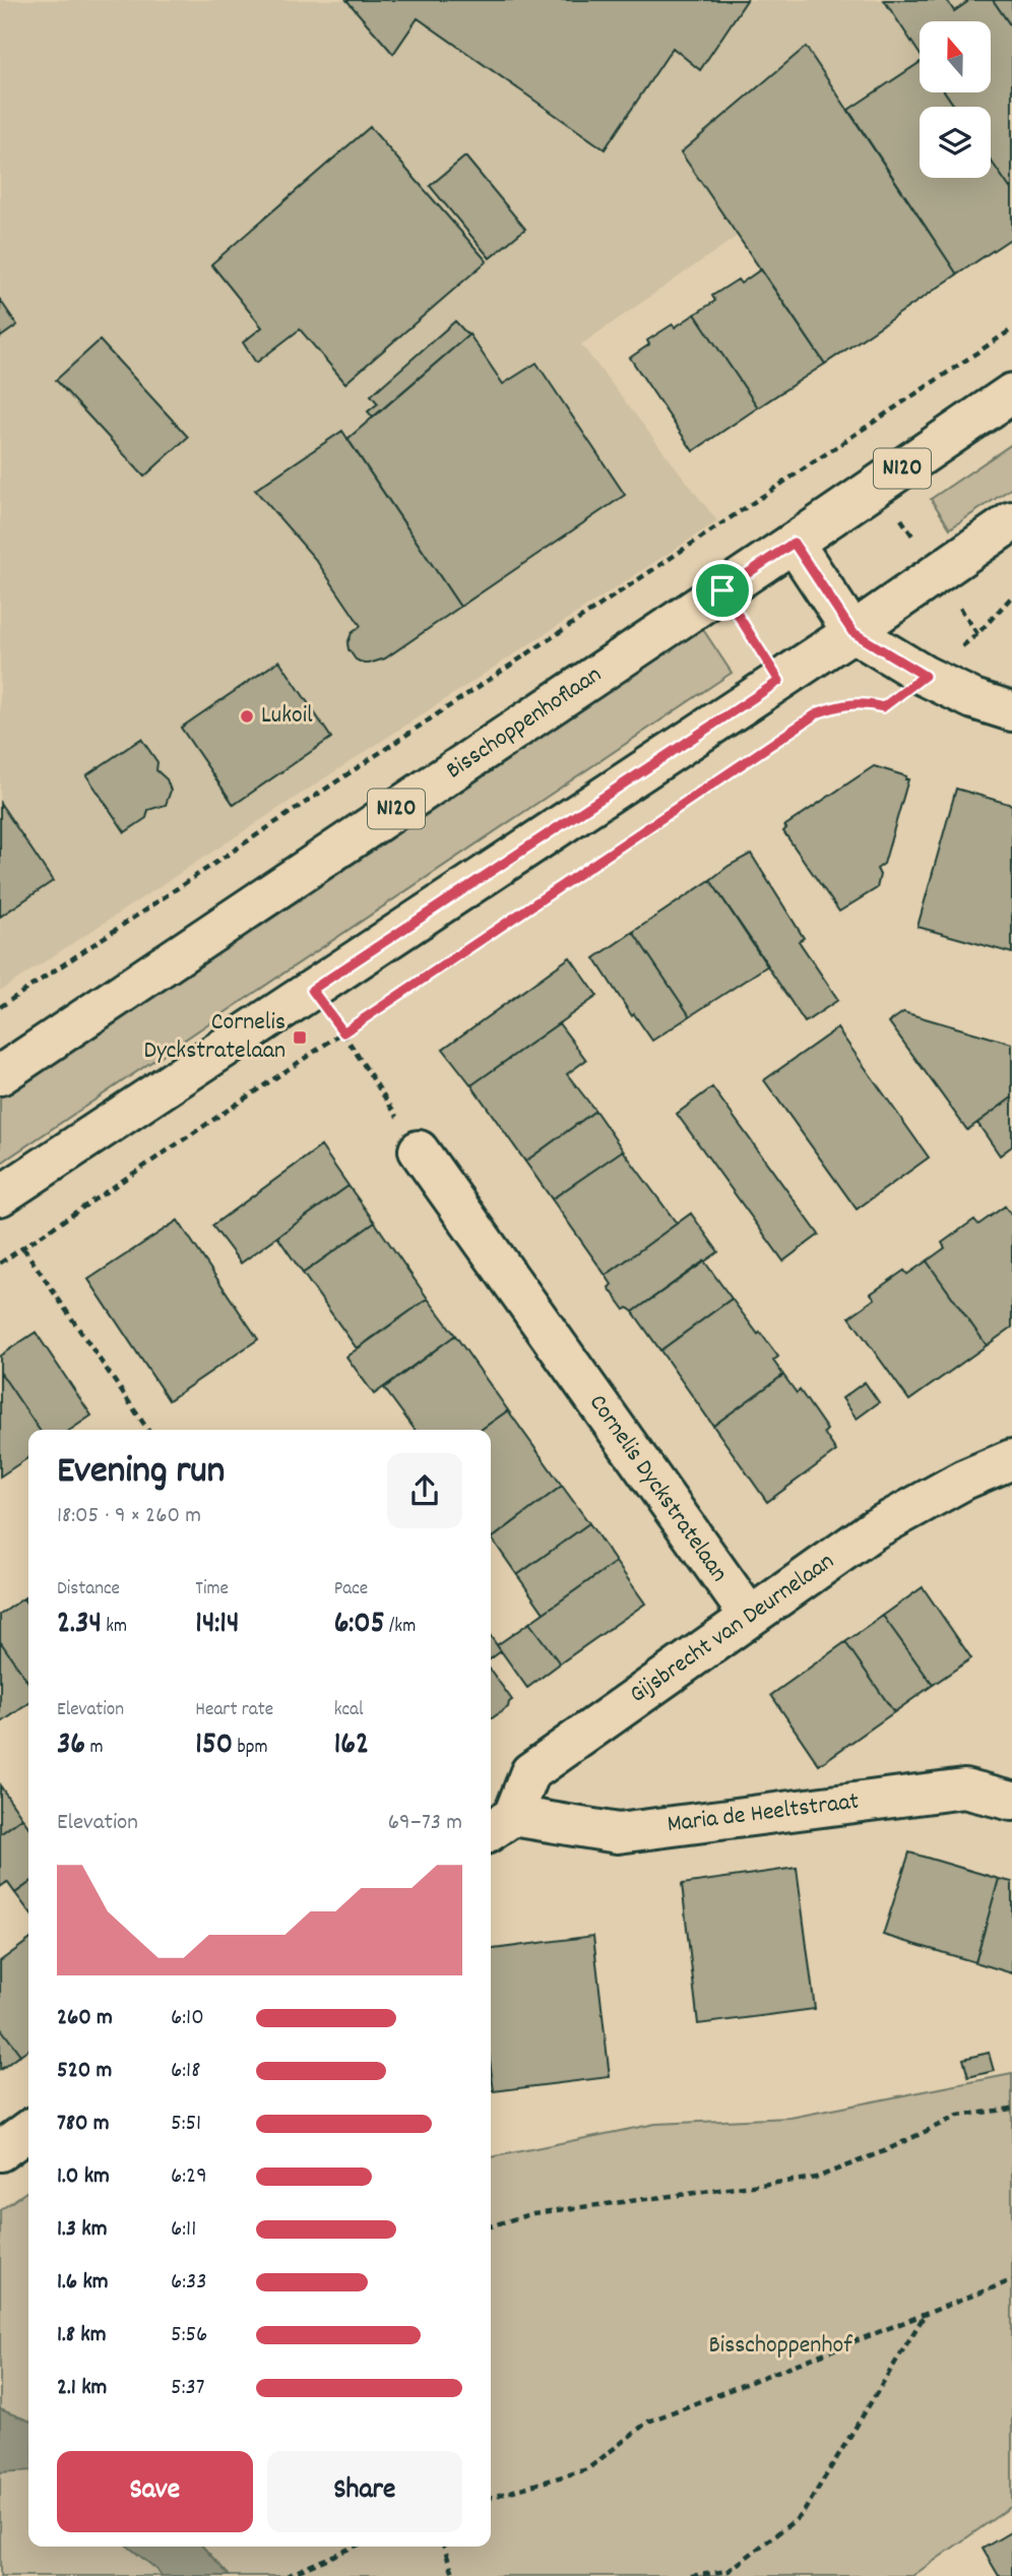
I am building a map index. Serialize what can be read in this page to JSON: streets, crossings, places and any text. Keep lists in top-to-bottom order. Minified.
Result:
{"streets":{"main road":["N120","Bisschoppenhoflaan","Cornelis Dyckstratelaan","Gijsbrecht van Deurnelaan","Maria de Heeltstraat"]},"crossings":[["Cornelis Dyckstratelaan","Gijsbrecht van Deurnelaan"],["Gijsbrecht van Deurnelaan","Maria de Heeltstraat"]],"parks":["Bisschoppenhof"],"places":{"other":["Lukoil"],"transit":["Cornelis Dyckstratelaan"]},"north":"top","page":{"heading":["Evening run","18:05 · 9 × 260 m"],"stats":[["Distance","2.34 km"],["Time","14:14"],["Pace","6:05 /km"],["Elevation","36 m"],["Heart rate","150 bpm"],["kcal","162"]],"chart":["Elevation","69–73 m"],"list":[{"name":"260 m","note":"6:10"},{"name":"520 m","note":"6:18"},{"name":"780 m","note":"5:51"},{"name":"1.0 km","note":"6:29"},{"name":"1.3 km","note":"6:11"},{"name":"1.6 km","note":"6:33"},{"name":"1.8 km","note":"5:56"},{"name":"2.1 km","note":"5:37"}],"buttons":["Save","Share"]}}
